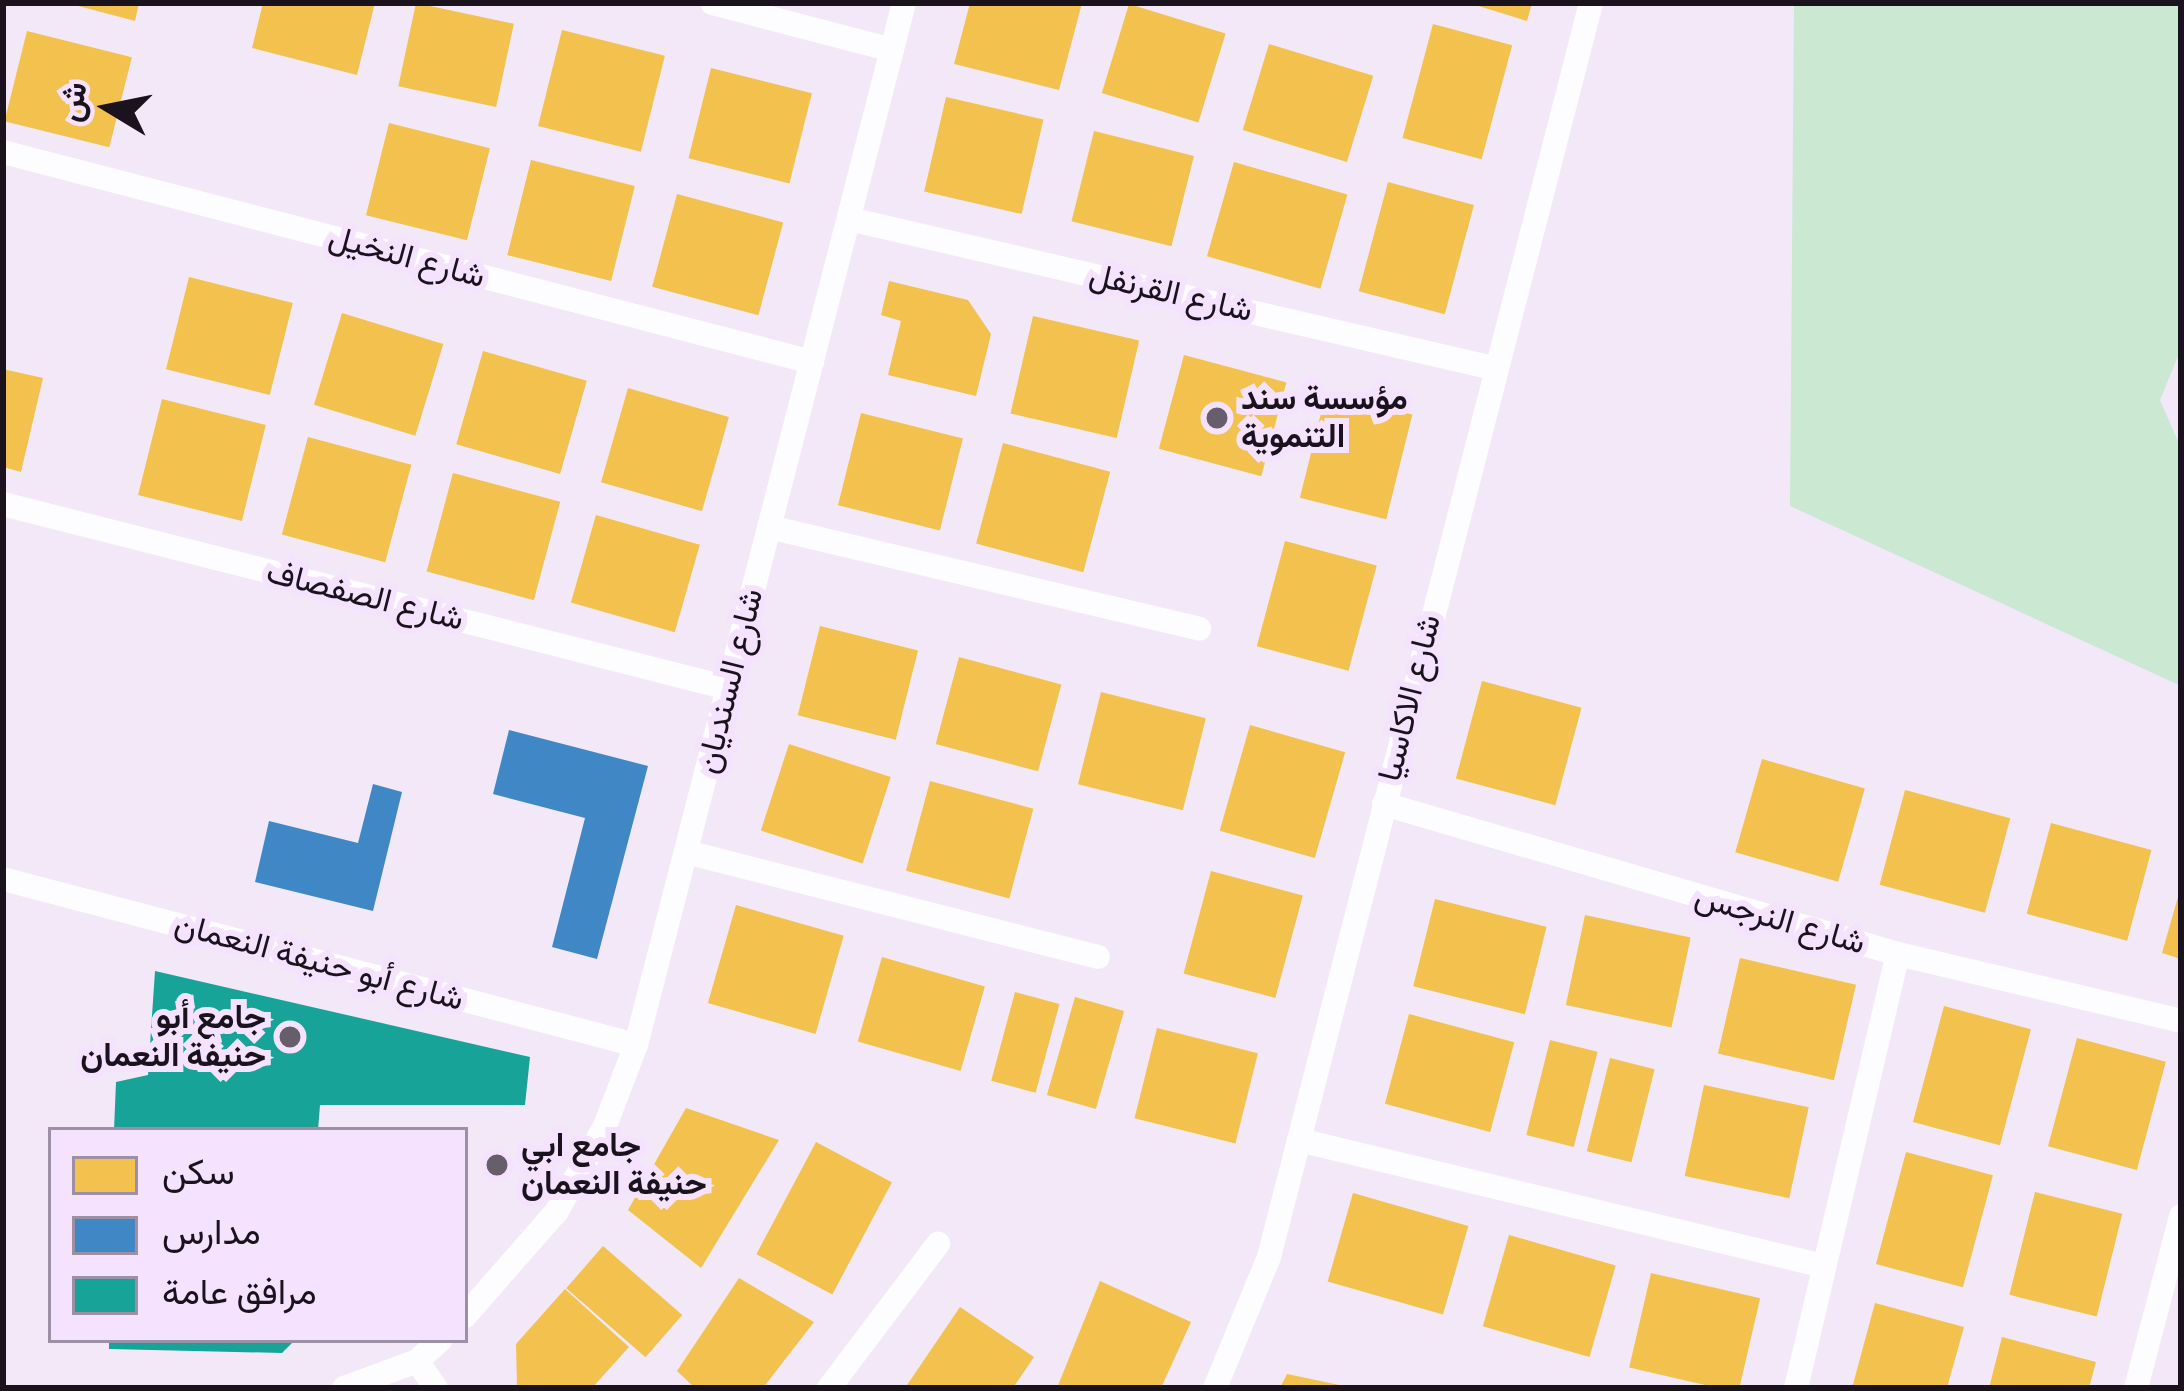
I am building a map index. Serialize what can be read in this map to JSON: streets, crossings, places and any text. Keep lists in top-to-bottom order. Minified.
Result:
{"streets":{"street":["شارع النخيل","شارع القرنفل","شارع الصفصاف","شارع السنديان","شارع الاكاسيا","شارع النرجس","شارع أبو حنيفة النعمان"]},"crossings":[["شارع النخيل","شارع السنديان"],["شارع القرنفل","شارع السنديان"],["شارع القرنفل","شارع الاكاسيا"],["شارع الصفصاف","شارع السنديان"],["شارع السنديان","شارع أبو حنيفة النعمان"],["شارع الاكاسيا","شارع النرجس"]],"places":["مؤسسة سند التنموية","جامع أبو حنيفة النعمان","جامع ابي حنيفة النعمان"],"legend":["سكن","مدارس","مرافق عامة"],"north":"left"}
